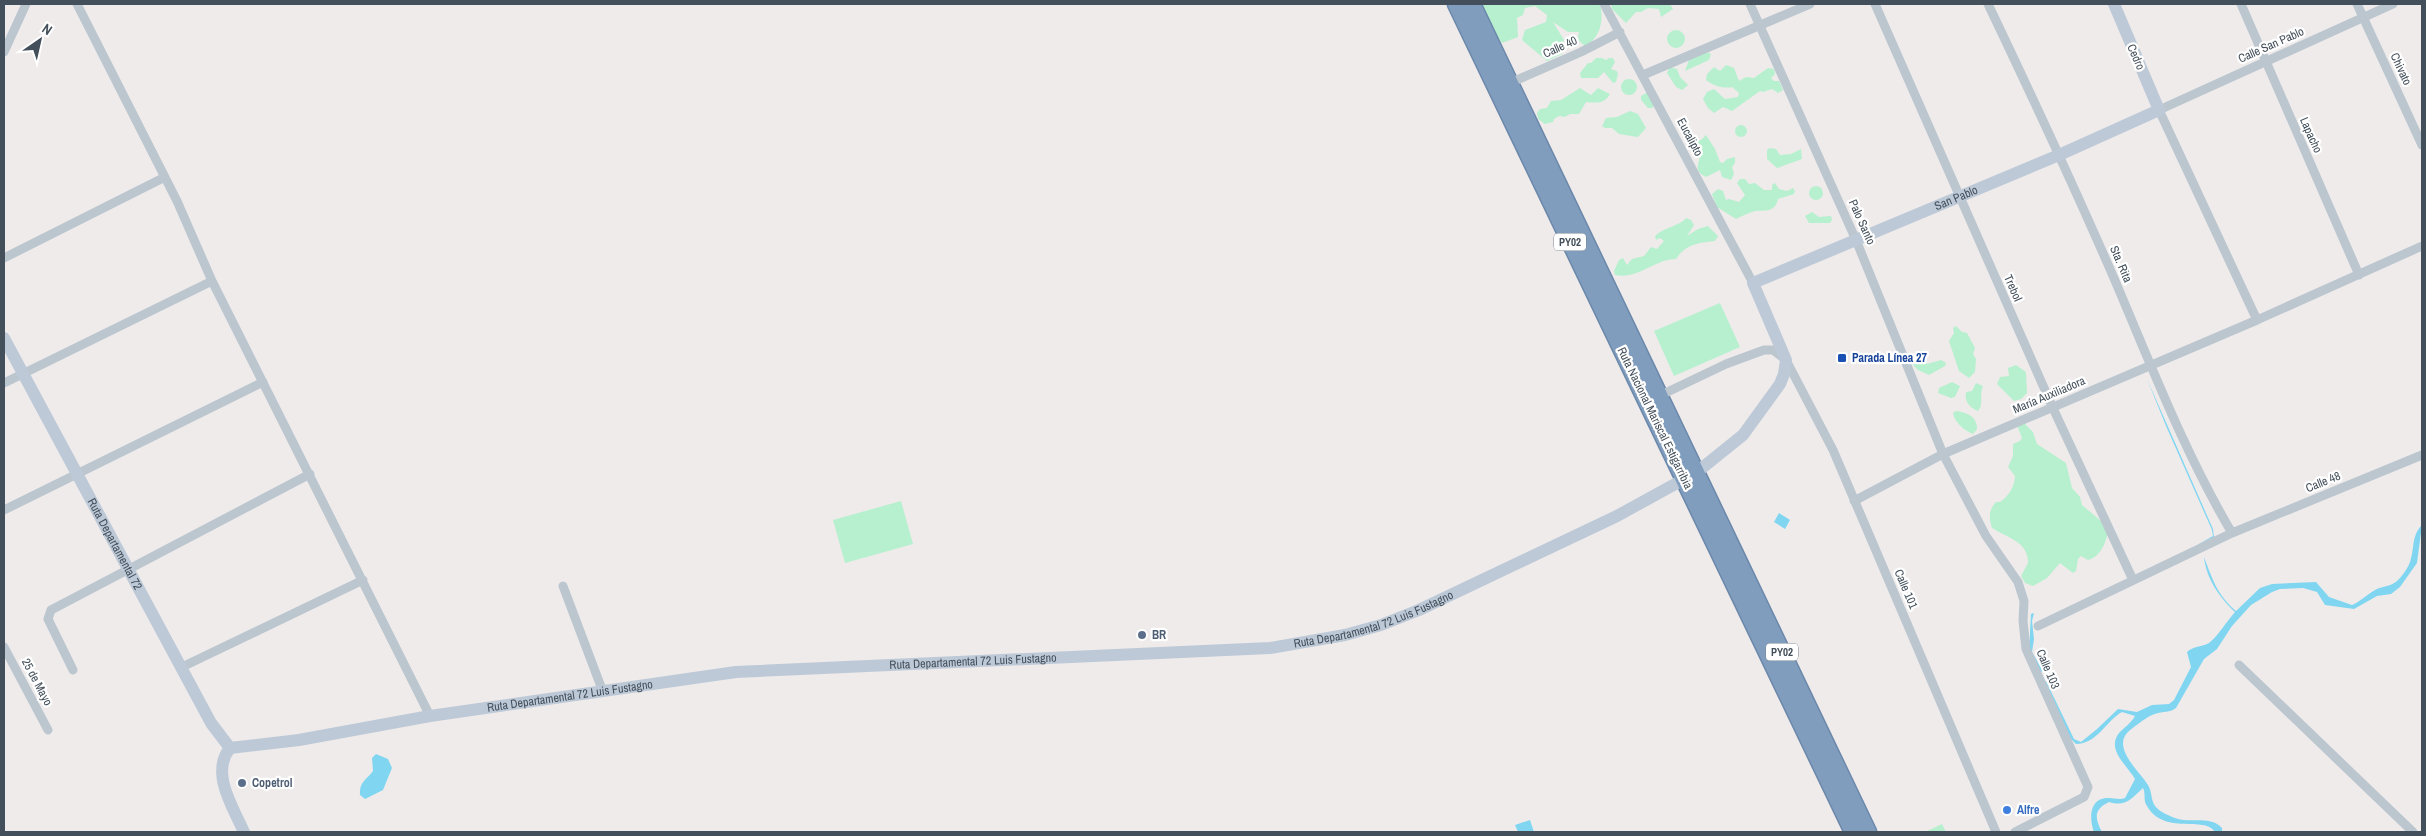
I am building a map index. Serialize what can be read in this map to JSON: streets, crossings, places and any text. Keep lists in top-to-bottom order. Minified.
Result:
{"streets":{"highway":["PY02","Ruta Nacional Mariscal Estigarribia"],"main road":["Cedro","San Pablo","Ruta Departamental 72","Ruta Departamental 72 Luis Fustagno"],"street":["Calle San Pablo","Calle 40","Chivato","Lapacho","Eucalipto","Palo Santo","Sta. Rita","Trebol","María Auxiliadora","Calle 48","Calle 101","Calle 103","25 de Mayo"]},"crossings":[["Calle San Pablo","Cedro"],["Calle San Pablo","Chivato"],["Calle San Pablo","Lapacho"],["Calle San Pablo","San Pablo"],["Calle 40","Eucalipto"],["Calle 40","Ruta Nacional Mariscal Estigarribia"],["Cedro","San Pablo"],["Lapacho","María Auxiliadora"],["Eucalipto","San Pablo"],["San Pablo","Palo Santo"],["San Pablo","Sta. Rita"],["San Pablo","Trebol"],["Palo Santo","María Auxiliadora"],["Palo Santo","Calle 103"],["Sta. Rita","María Auxiliadora"],["Sta. Rita","Calle 48"],["Trebol","María Auxiliadora"],["Trebol","Calle 48"],["María Auxiliadora","Calle 101"],["María Auxiliadora","Calle 103"],["Ruta Nacional Mariscal Estigarribia","Ruta Departamental 72 Luis Fustagno"],["Ruta Departamental 72","Ruta Departamental 72 Luis Fustagno"],["Calle 101","Ruta Departamental 72 Luis Fustagno"]],"places":{"transit":["Parada Línea 27"],"other":["BR","Copetrol","Alfre"]},"north":"top right"}
